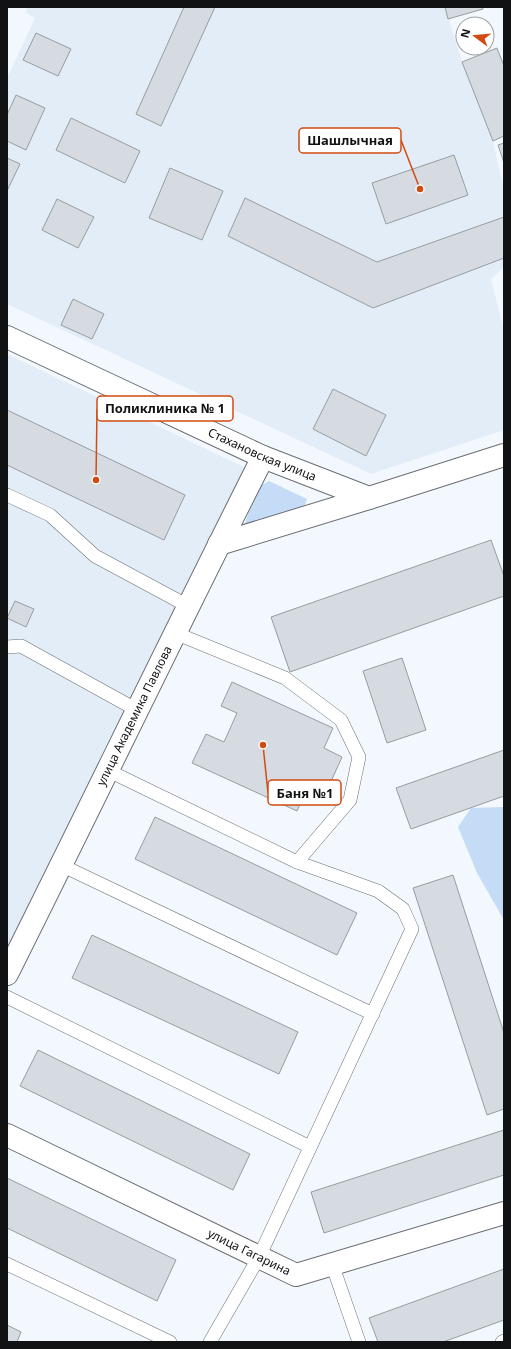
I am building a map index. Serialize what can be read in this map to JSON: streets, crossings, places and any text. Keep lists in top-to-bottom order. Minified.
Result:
{"streets":{"street":["Стахановская улица","улица Академика Павлова","улица Гагарина"]},"crossings":[["Стахановская улица","улица Академика Павлова"]],"places":["Шашлычная","Поликлиника № 1","Баня №1"],"north":"left"}
